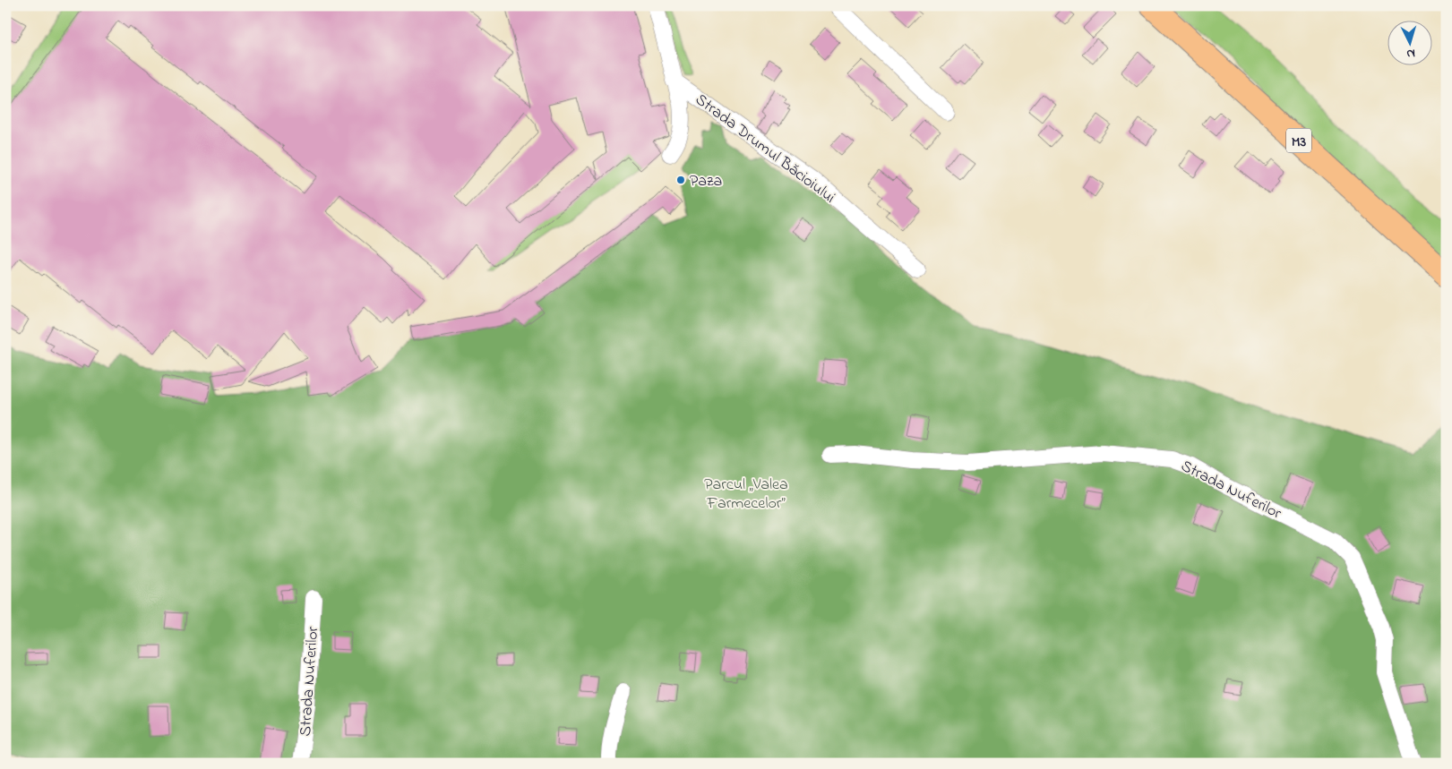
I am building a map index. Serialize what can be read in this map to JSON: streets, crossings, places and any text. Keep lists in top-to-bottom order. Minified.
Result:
{"streets":{"highway":["M3"],"street":["Strada Drumul Băcioiului","Strada Nuferilor"]},"parks":["Parcul „Valea Farmecelor”"],"places":["Paza"],"north":"bottom"}
